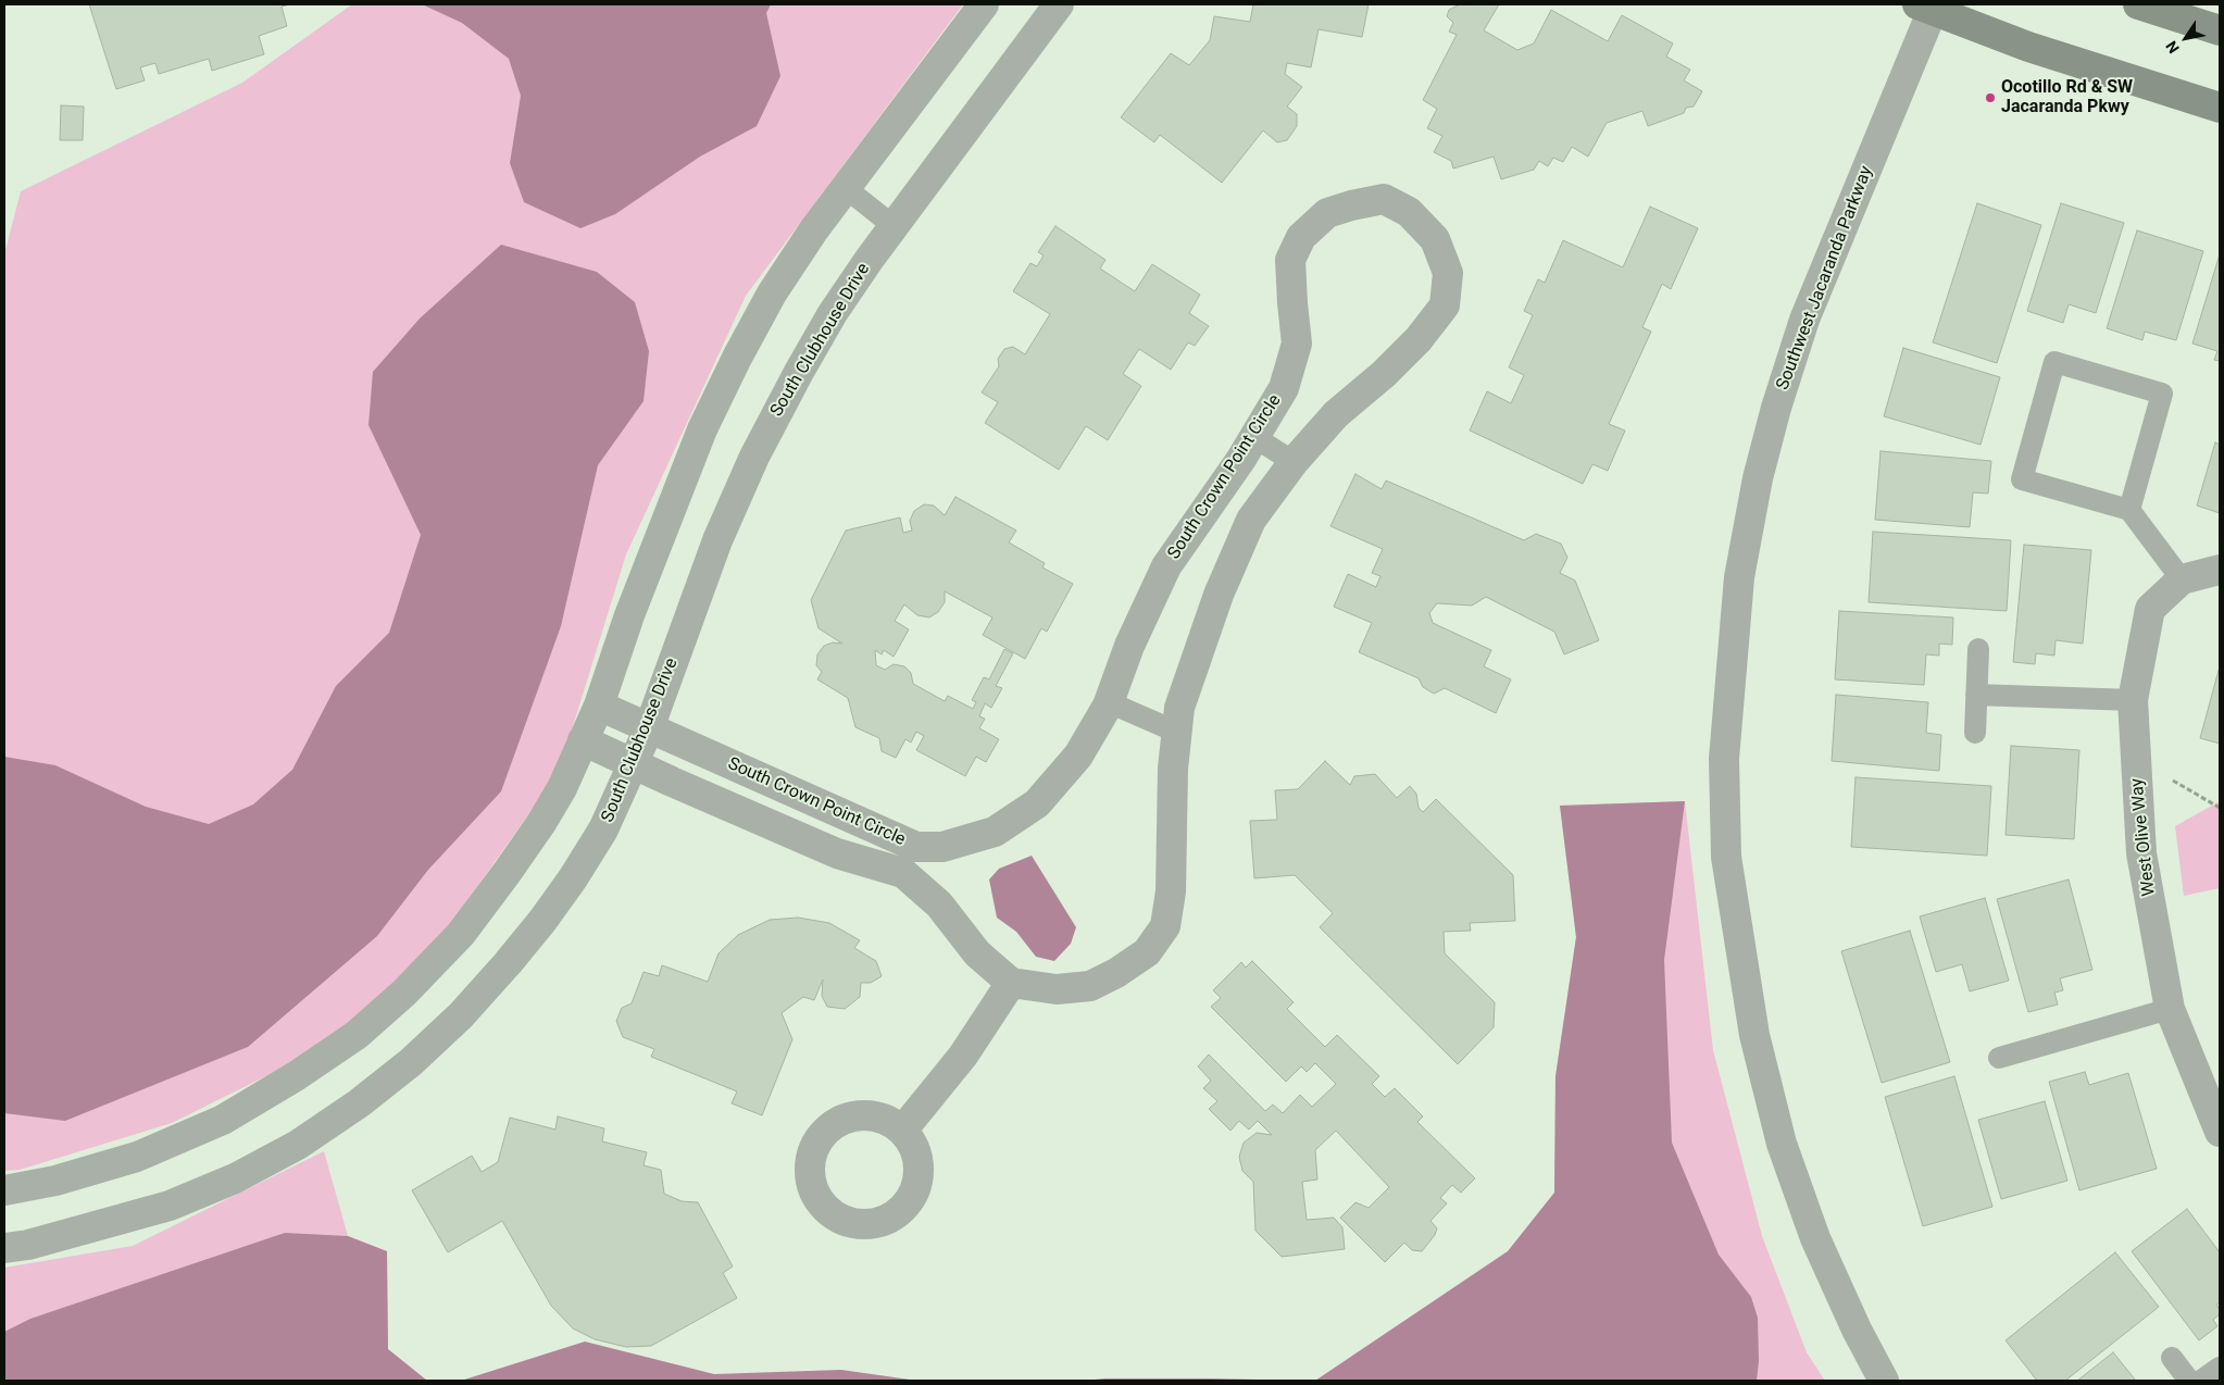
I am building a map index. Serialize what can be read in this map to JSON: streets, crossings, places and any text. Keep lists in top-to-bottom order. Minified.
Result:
{"streets":{"street":["Southwest Jacaranda Parkway","South Clubhouse Drive","South Crown Point Circle","West Olive Way"]},"crossings":[["South Clubhouse Drive","South Crown Point Circle"]],"places":["Ocotillo Rd & SW Jacaranda Pkwy"],"north":"bottom left"}
